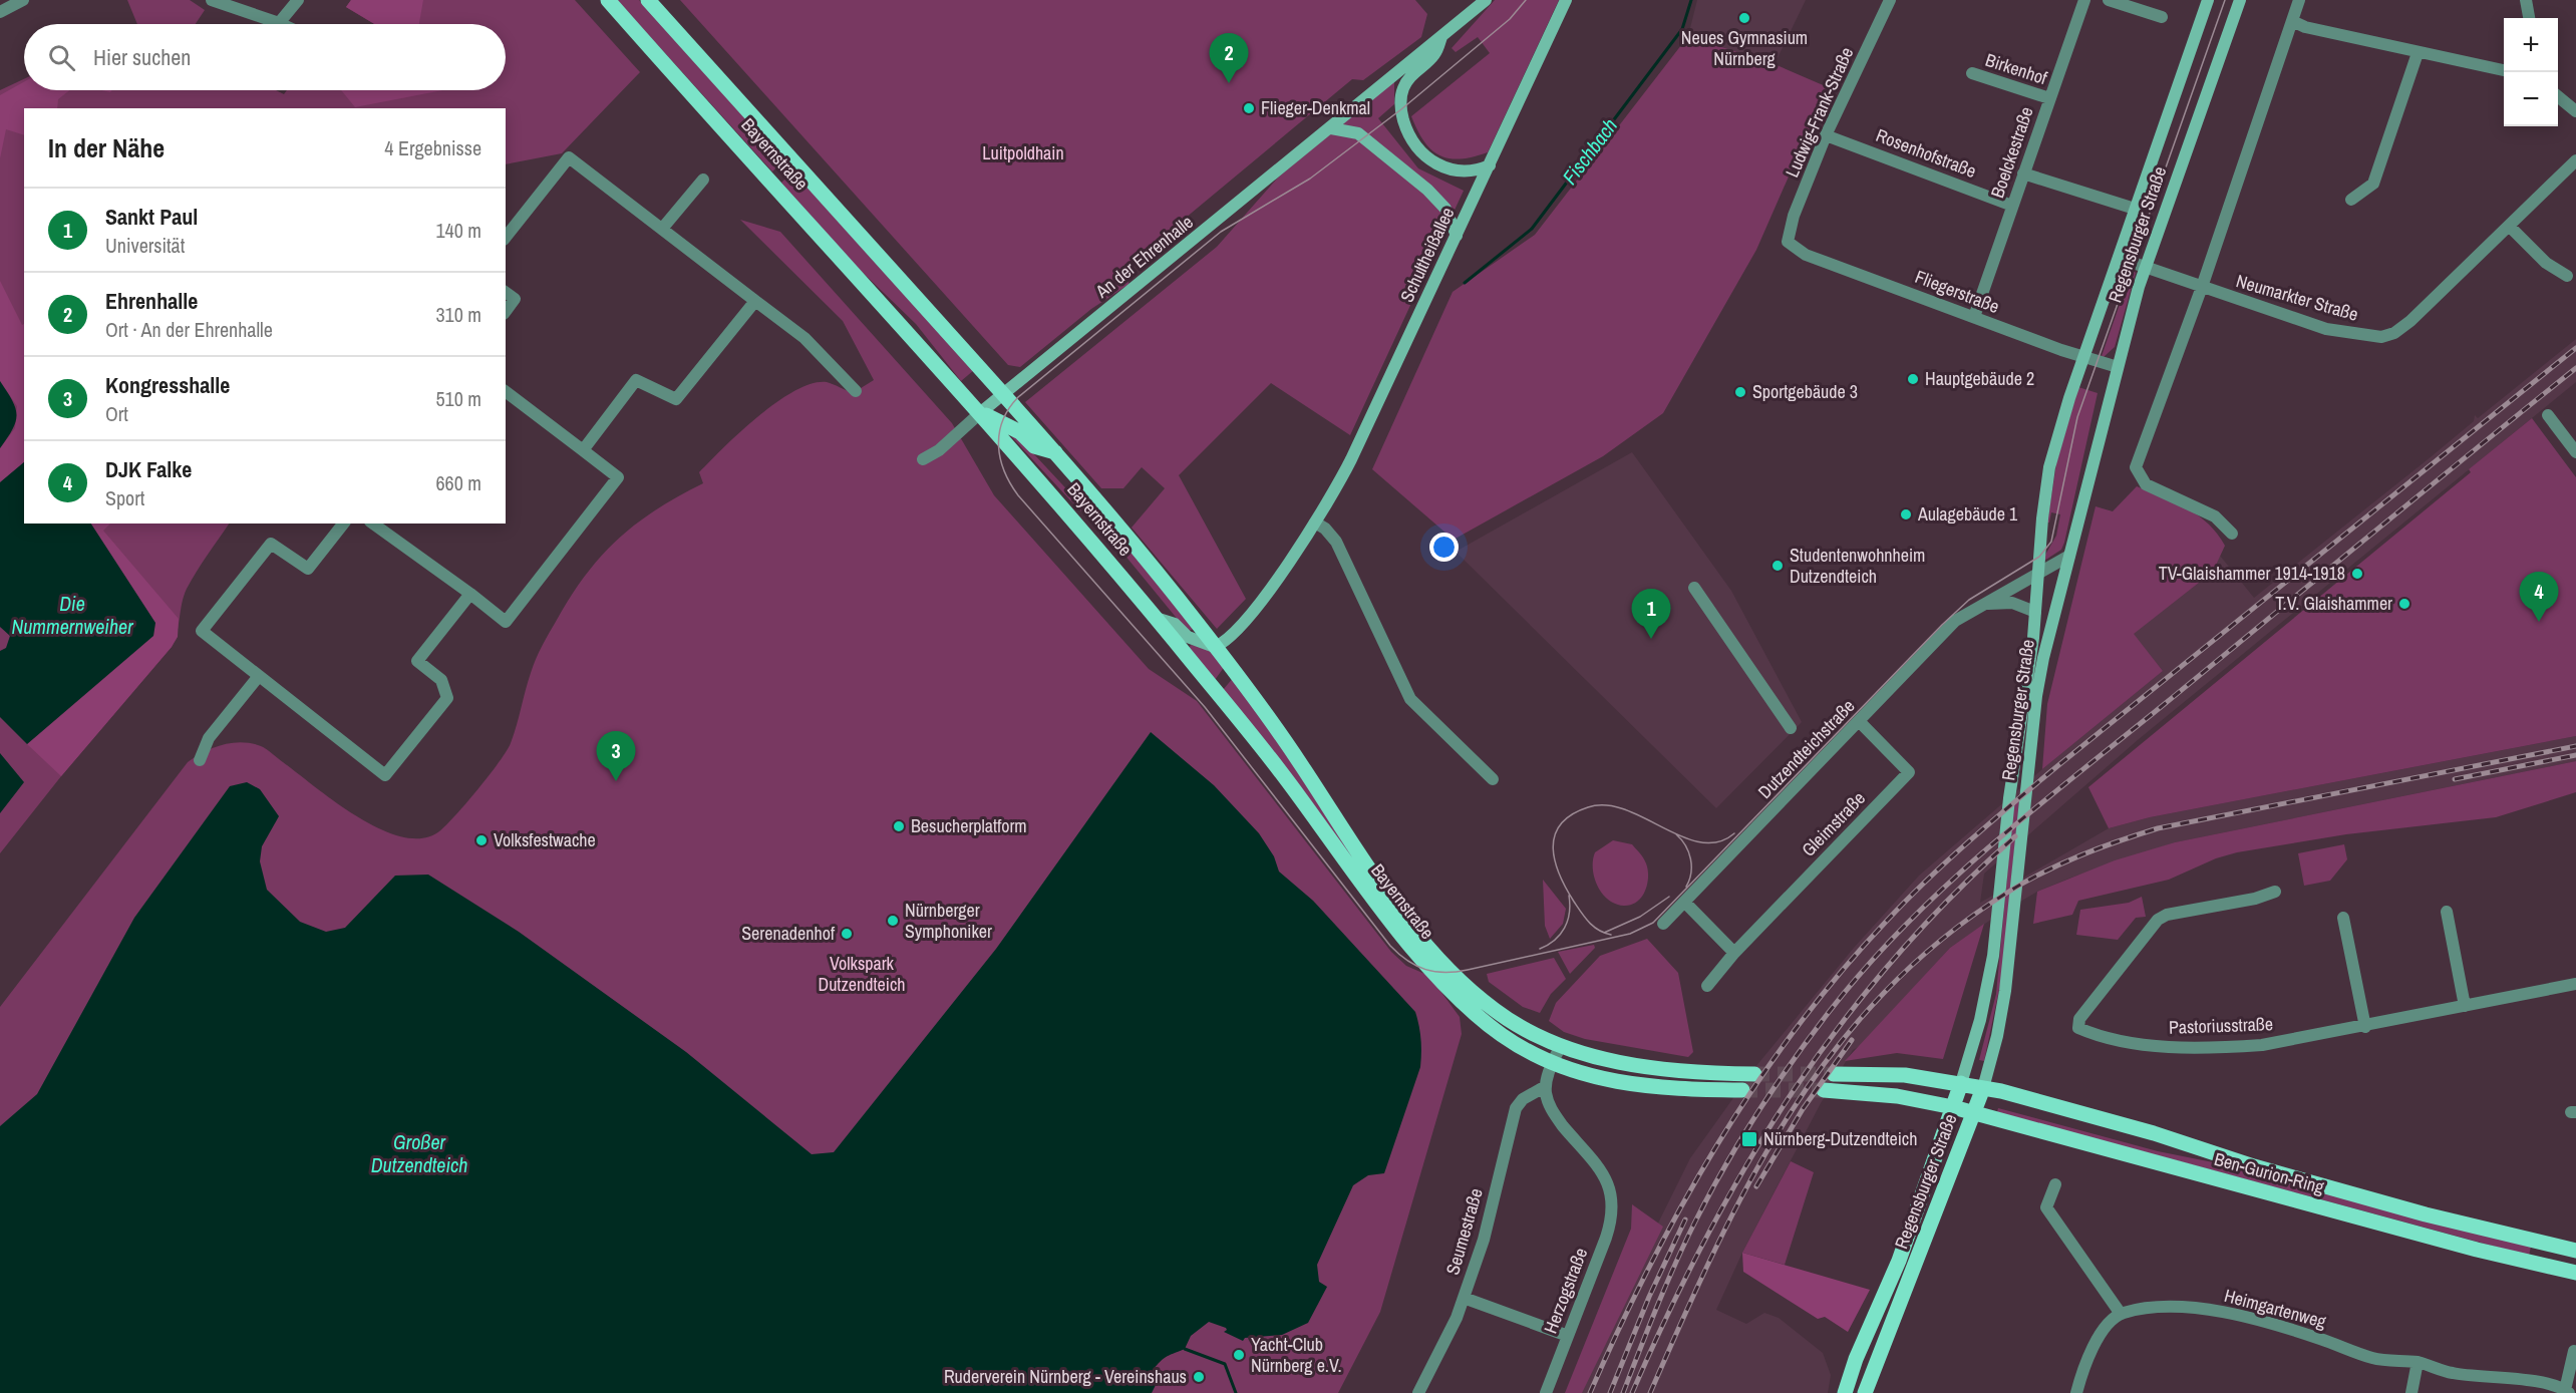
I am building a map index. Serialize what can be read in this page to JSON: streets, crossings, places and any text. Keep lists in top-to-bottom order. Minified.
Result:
{"streets":{"main road":["Bayernstraße","Regensburger Straße","Schultheißallee","An der Ehrenhalle","Ben-Gurion-Ring"],"street":["Birkenhof","Ludwig-Frank-Straße","Boelckestraße","Rosenhofstraße","Fliegerstraße","Neumarkter Straße","Dutzendteichstraße","Gleimstraße","Pastoriusstraße","Seumestraße","Herzogstraße","Heimgartenweg"]},"crossings":[["Birkenhof","Boelckestraße"],["Ludwig-Frank-Straße","Rosenhofstraße"],["Ludwig-Frank-Straße","Fliegerstraße"],["Boelckestraße","Rosenhofstraße"],["Boelckestraße","Fliegerstraße"],["Bayernstraße","Schultheißallee"],["Bayernstraße","An der Ehrenhalle"],["Regensburger Straße","Fliegerstraße"],["Regensburger Straße","Neumarkter Straße"],["Regensburger Straße","Dutzendteichstraße"],["Regensburger Straße","Ben-Gurion-Ring"],["Dutzendteichstraße","Gleimstraße"],["Seumestraße","Herzogstraße"]],"water":["Fischbach","Die Nummernweiher","Großer Dutzendteich"],"parks":["Luitpoldhain","Volkspark Dutzendteich"],"places":{"other":["Neues Gymnasium Nürnberg","Flieger-Denkmal","Hauptgebäude 2","Sportgebäude 3","Aulagebäude 1","Studentenwohnheim Dutzendteich","TV-Glaishammer 1914-1918","T.V. Glaishammer","Besucherplatform","Volksfestwache","Nürnberger Symphoniker","Serenadenhof","Yacht-Club Nürnberg e.V.","Ruderverein Nürnberg - Vereinshaus"],"transit":["Nürnberg-Dutzendteich"]},"page":{"map_buttons":["+","−"],"search":"Hier suchen","pins":["2","4","1","3"],"heading":["In der Nähe","4 Ergebnisse"],"list":[{"mark":"1","name":"Sankt Paul","note":"Universität","value":"140 m"},{"mark":"2","name":"Ehrenhalle","note":"Ort · An der Ehrenhalle","value":"310 m"},{"mark":"3","name":"Kongresshalle","note":"Ort","value":"510 m"},{"mark":"4","name":"DJK Falke","note":"Sport","value":"660 m"}]}}
